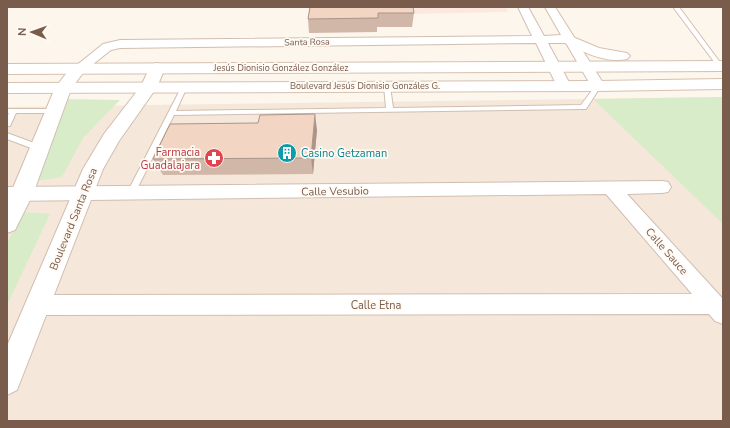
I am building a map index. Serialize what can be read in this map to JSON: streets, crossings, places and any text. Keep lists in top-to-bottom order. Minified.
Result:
{"streets":{"main road":["Santa Rosa","Jesús Dionisio González González","Boulevard Jesús Dionisio Gonzáles G.","Boulevard Santa Rosa"],"street":["Calle Vesubio","Calle Sauce","Calle Etna"]},"crossings":[["Santa Rosa","Jesús Dionisio González González"],["Santa Rosa","Boulevard Jesús Dionisio Gonzáles G."],["Jesús Dionisio González González","Boulevard Jesús Dionisio Gonzáles G."],["Jesús Dionisio González González","Boulevard Santa Rosa"],["Boulevard Jesús Dionisio Gonzáles G.","Boulevard Santa Rosa"],["Calle Vesubio","Boulevard Santa Rosa"],["Calle Vesubio","Calle Sauce"],["Boulevard Santa Rosa","Calle Etna"],["Calle Sauce","Calle Etna"]],"places":{"building":["Casino Getzaman"],"pharmacy":["Farmacia Guadalajara"]},"north":"left"}
